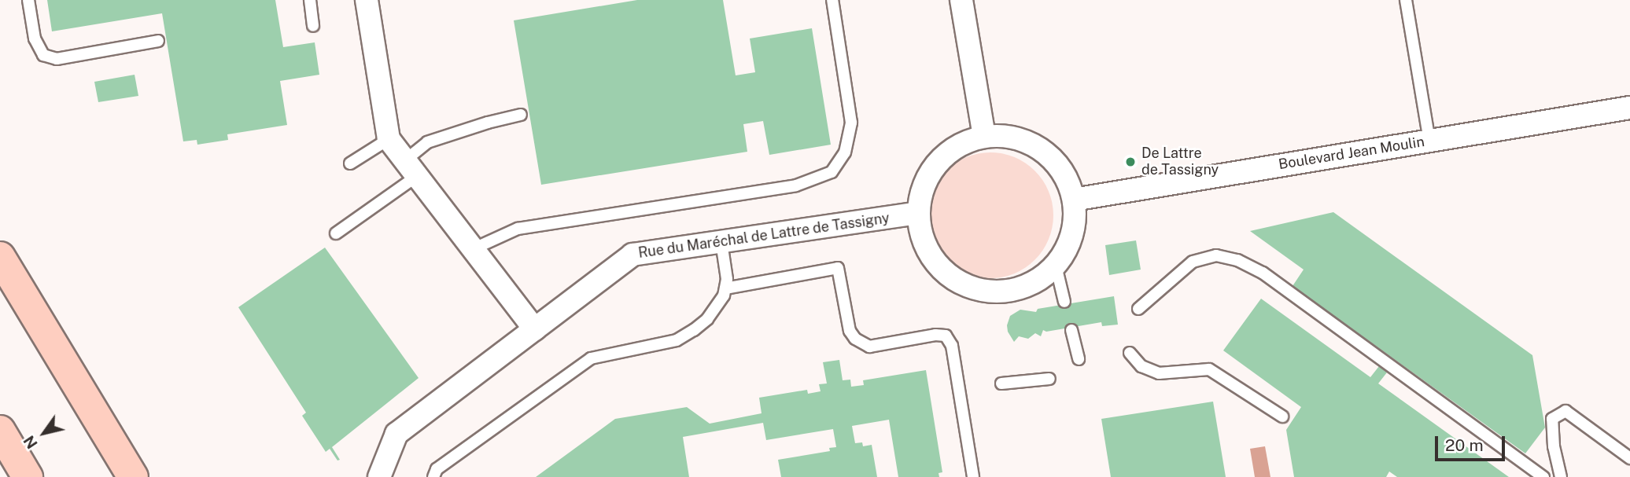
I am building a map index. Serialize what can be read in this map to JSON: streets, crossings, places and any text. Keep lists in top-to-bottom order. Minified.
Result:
{"streets":{"street":["Boulevard Jean Moulin","Rue du Maréchal de Lattre de Tassigny"]},"crossings":[["Boulevard Jean Moulin","Rue du Maréchal de Lattre de Tassigny"]],"places":["De Lattre de Tassigny"],"scale_bar":"20 m","north":"bottom left"}
